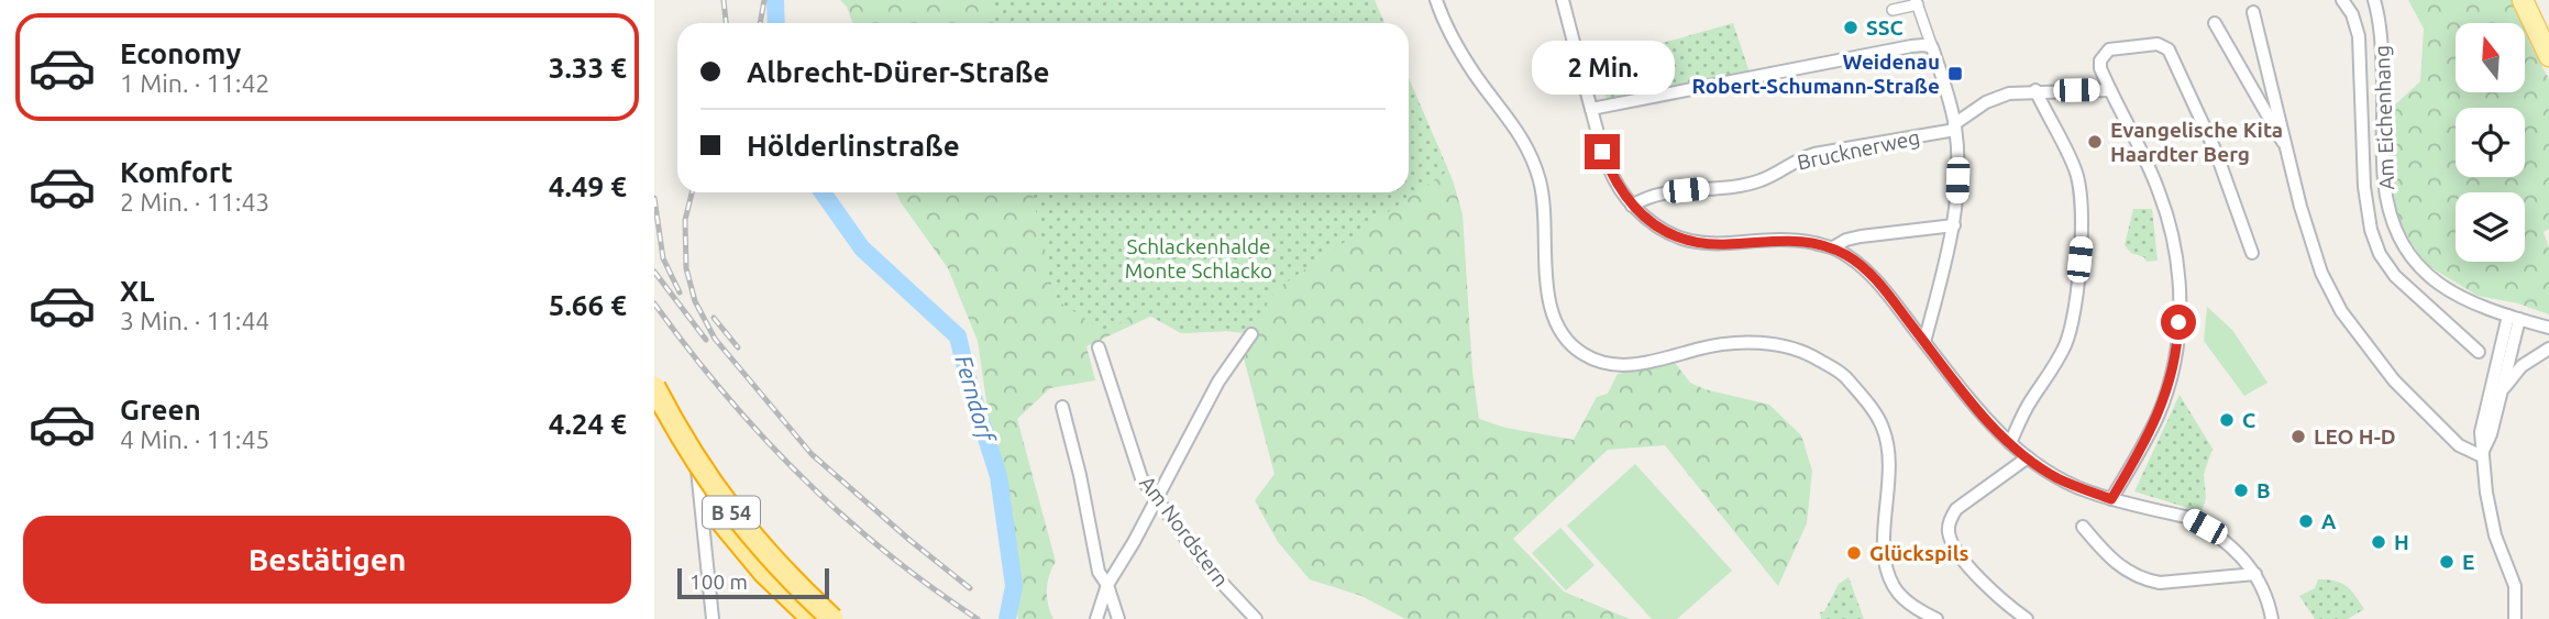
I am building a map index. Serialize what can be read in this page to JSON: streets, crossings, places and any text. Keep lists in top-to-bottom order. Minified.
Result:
{"streets":{"highway":["B 54"],"street":["Am Eichenhang","Brucknerweg","Am Nordstern"]},"water":["Ferndorf"],"parks":["Schlackenhalde Monte Schlacko"],"places":{"other":["SSC","Evangelische Kita Haardter Berg","C","LEO H-D","B","A","H","Glückspils","E"],"transit":["Weidenau Robert-Schumann-Straße"]},"scale_bar":"100 m","north":"top","page":{"list":[{"name":"Economy","note":"1 Min. · 11:42","value":"3.33 €"},{"name":"Komfort","note":"2 Min. · 11:43","value":"4.49 €"},{"name":"XL","note":"3 Min. · 11:44","value":"5.66 €"},{"name":"Green","note":"4 Min. · 11:45","value":"4.24 €"}],"banner":["Albrecht-Dürer-Straße","Hölderlinstraße"],"bubble":"2 Min.","buttons":"Bestätigen","scale":"100 m"}}
